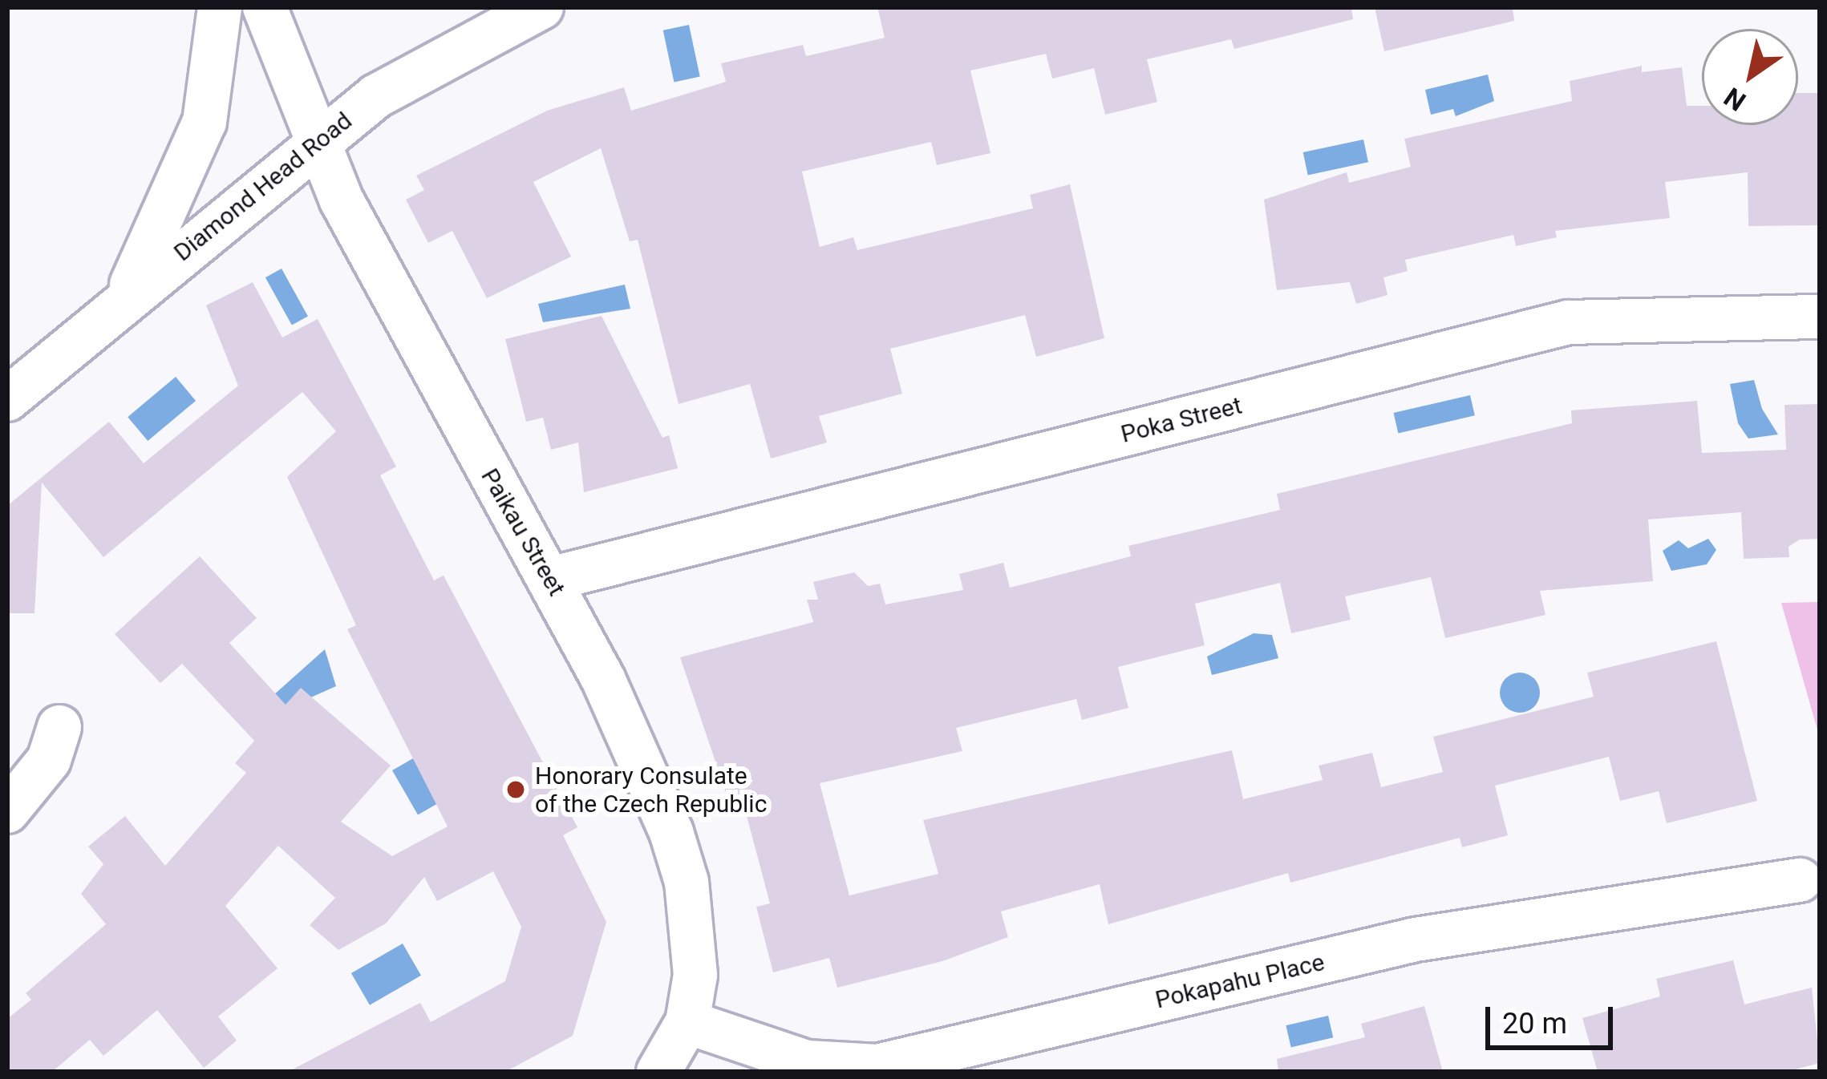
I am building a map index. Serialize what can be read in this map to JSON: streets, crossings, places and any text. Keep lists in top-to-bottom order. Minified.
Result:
{"streets":{"street":["Diamond Head Road","Poka Street","Paikau Street","Pokapahu Place"]},"crossings":[["Diamond Head Road","Paikau Street"],["Poka Street","Paikau Street"],["Paikau Street","Pokapahu Place"]],"places":["Honorary Consulate of the Czech Republic"],"scale_bar":"20 m","north":"bottom left"}
